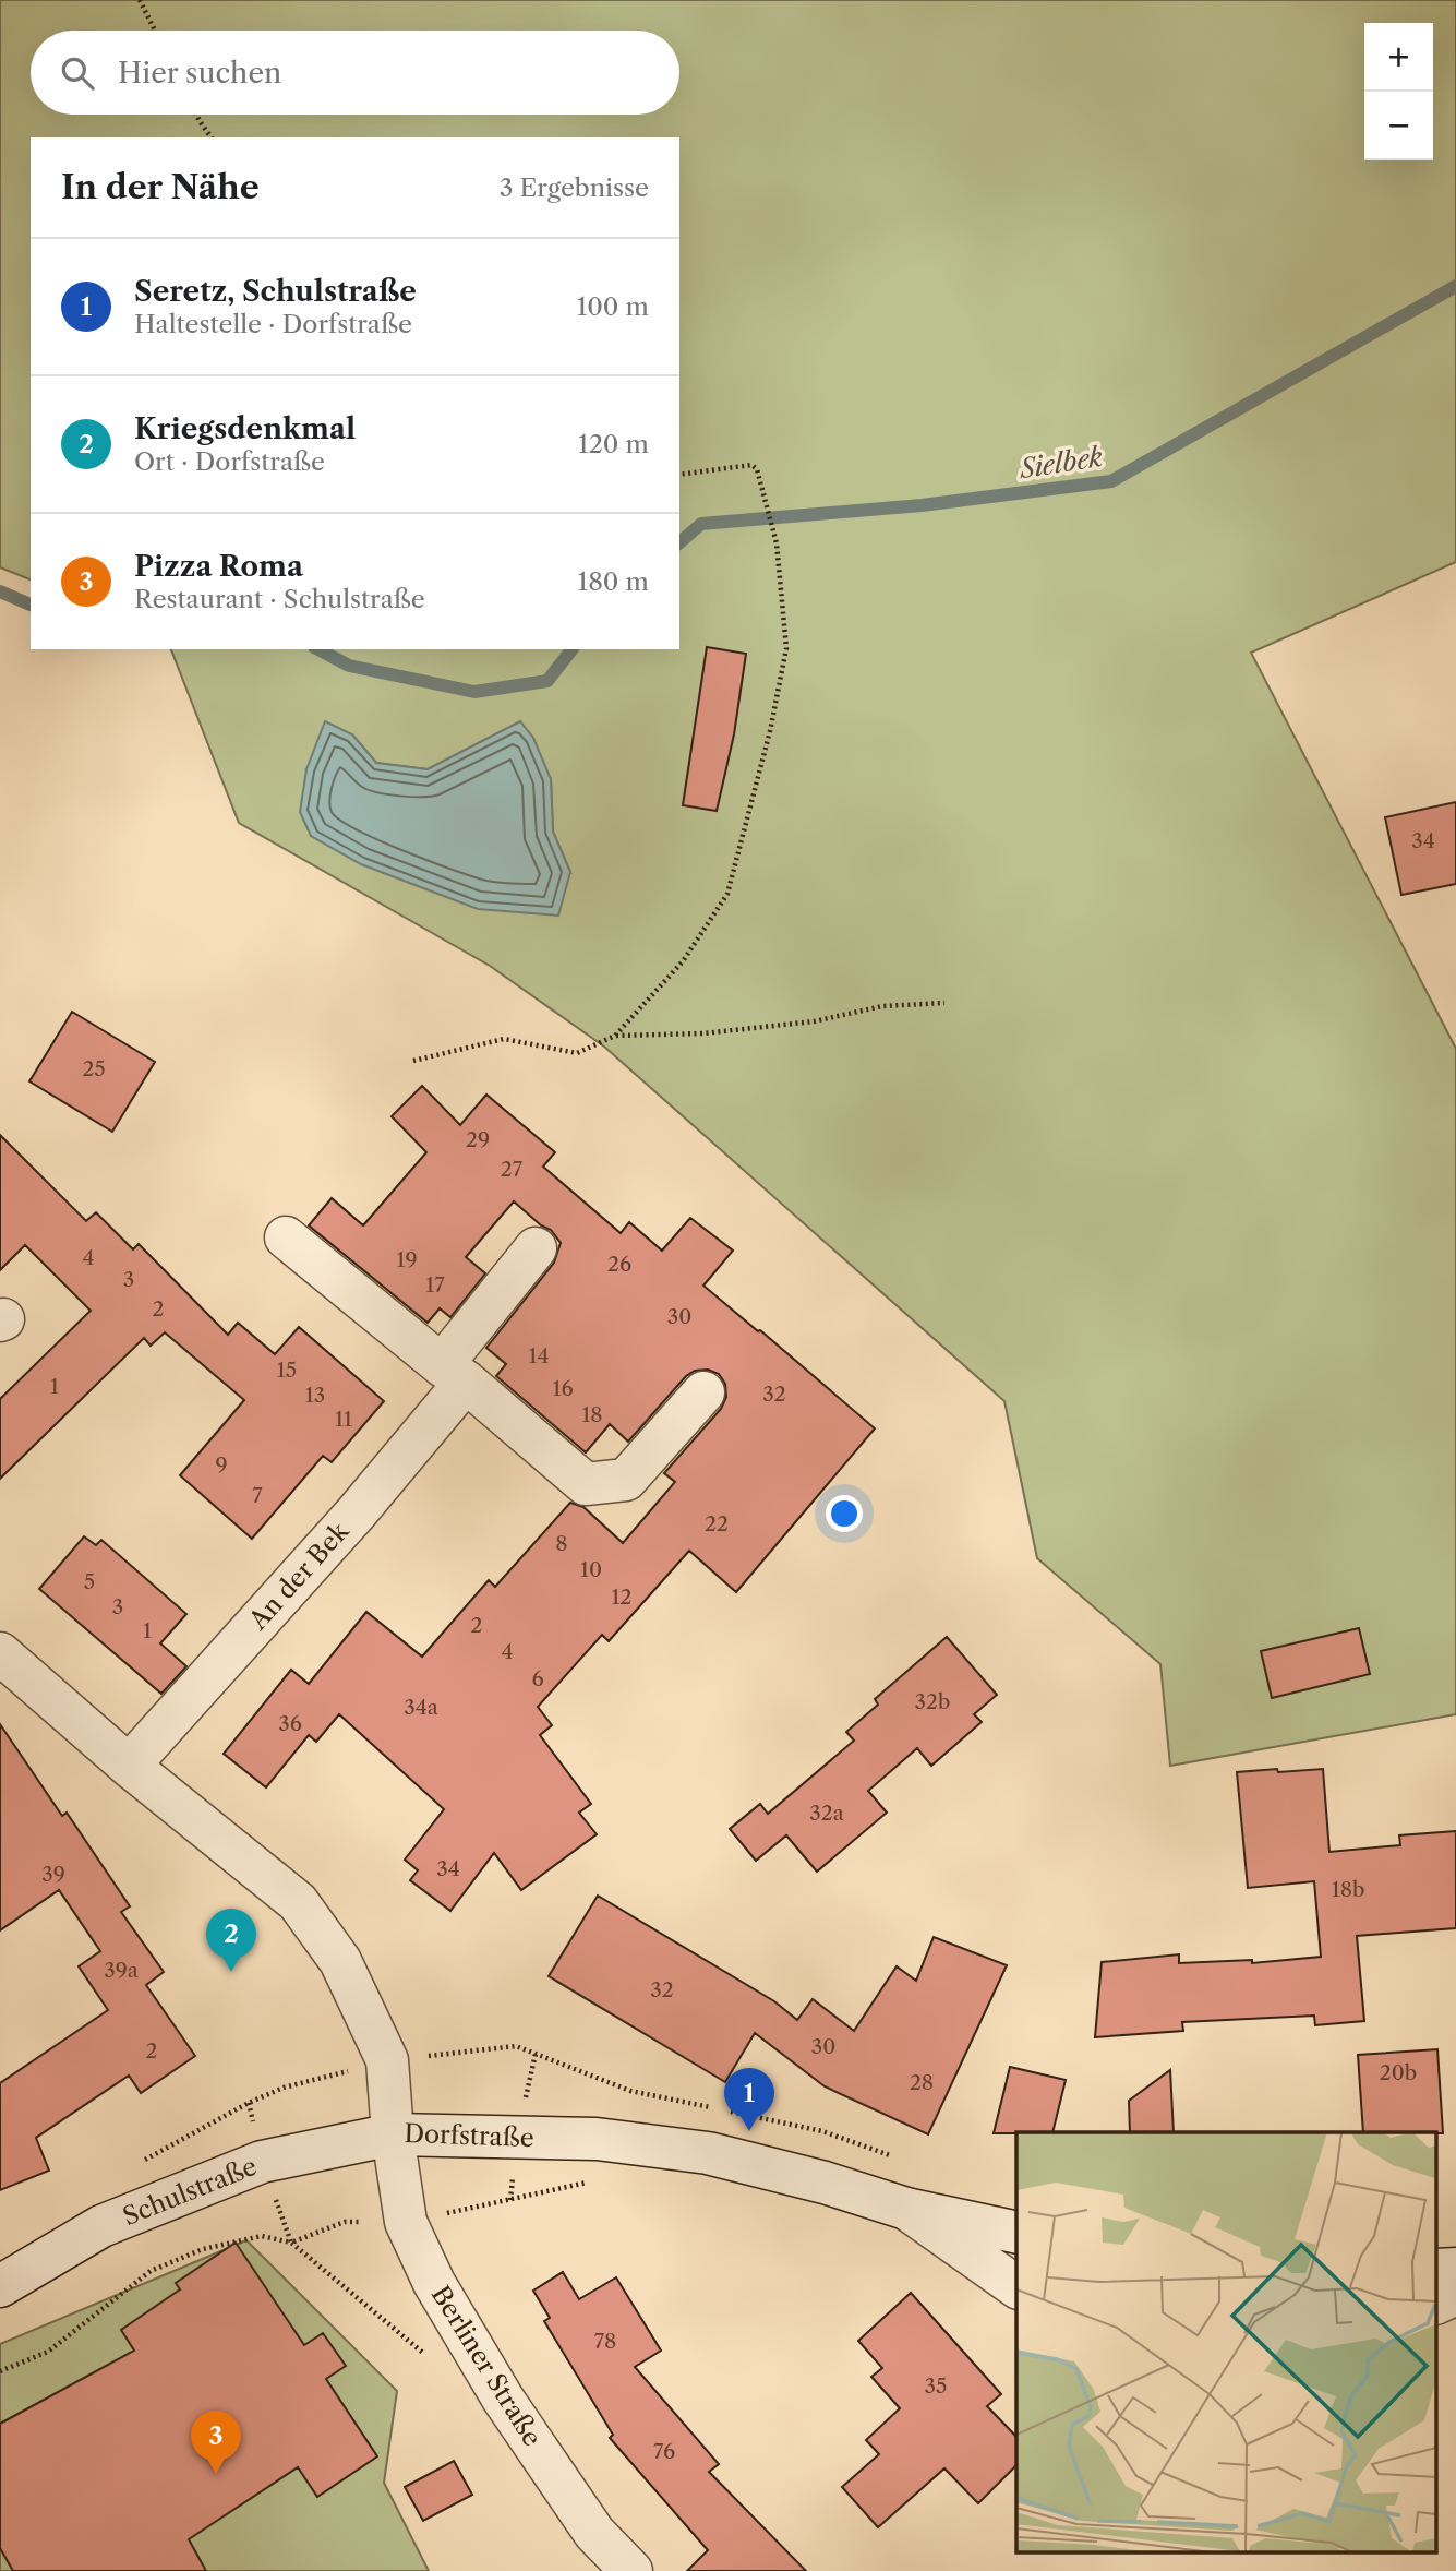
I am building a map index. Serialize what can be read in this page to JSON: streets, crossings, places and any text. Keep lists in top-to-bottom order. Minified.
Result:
{"streets":{"street":["An der Bek","Dorfstraße","Schulstraße","Berliner Straße"]},"crossings":[["An der Bek","Dorfstraße"],["Dorfstraße","Schulstraße"],["Dorfstraße","Berliner Straße"],["Schulstraße","Berliner Straße"]],"water":["Sielbek"],"house_numbers":["34","25","29","27","4","19","26","3","17","2","30","14","15","1","16","32","13","18","11","9","7","22","8","10","5","12","3","2","1","4","6","32b","34a","36","32a","34","39","18b","39a","32","30","2","20b","28","78","35","76"],"page":{"map_buttons":["+","−"],"search":"Hier suchen","heading":["In der Nähe","3 Ergebnisse"],"list":[{"mark":"1","name":"Seretz, Schulstraße","note":"Haltestelle · Dorfstraße","value":"100 m"},{"mark":"2","name":"Kriegsdenkmal","note":"Ort · Dorfstraße","value":"120 m"},{"mark":"3","name":"Pizza Roma","note":"Restaurant · Schulstraße","value":"180 m"}],"pins":["2","1","3"]}}
